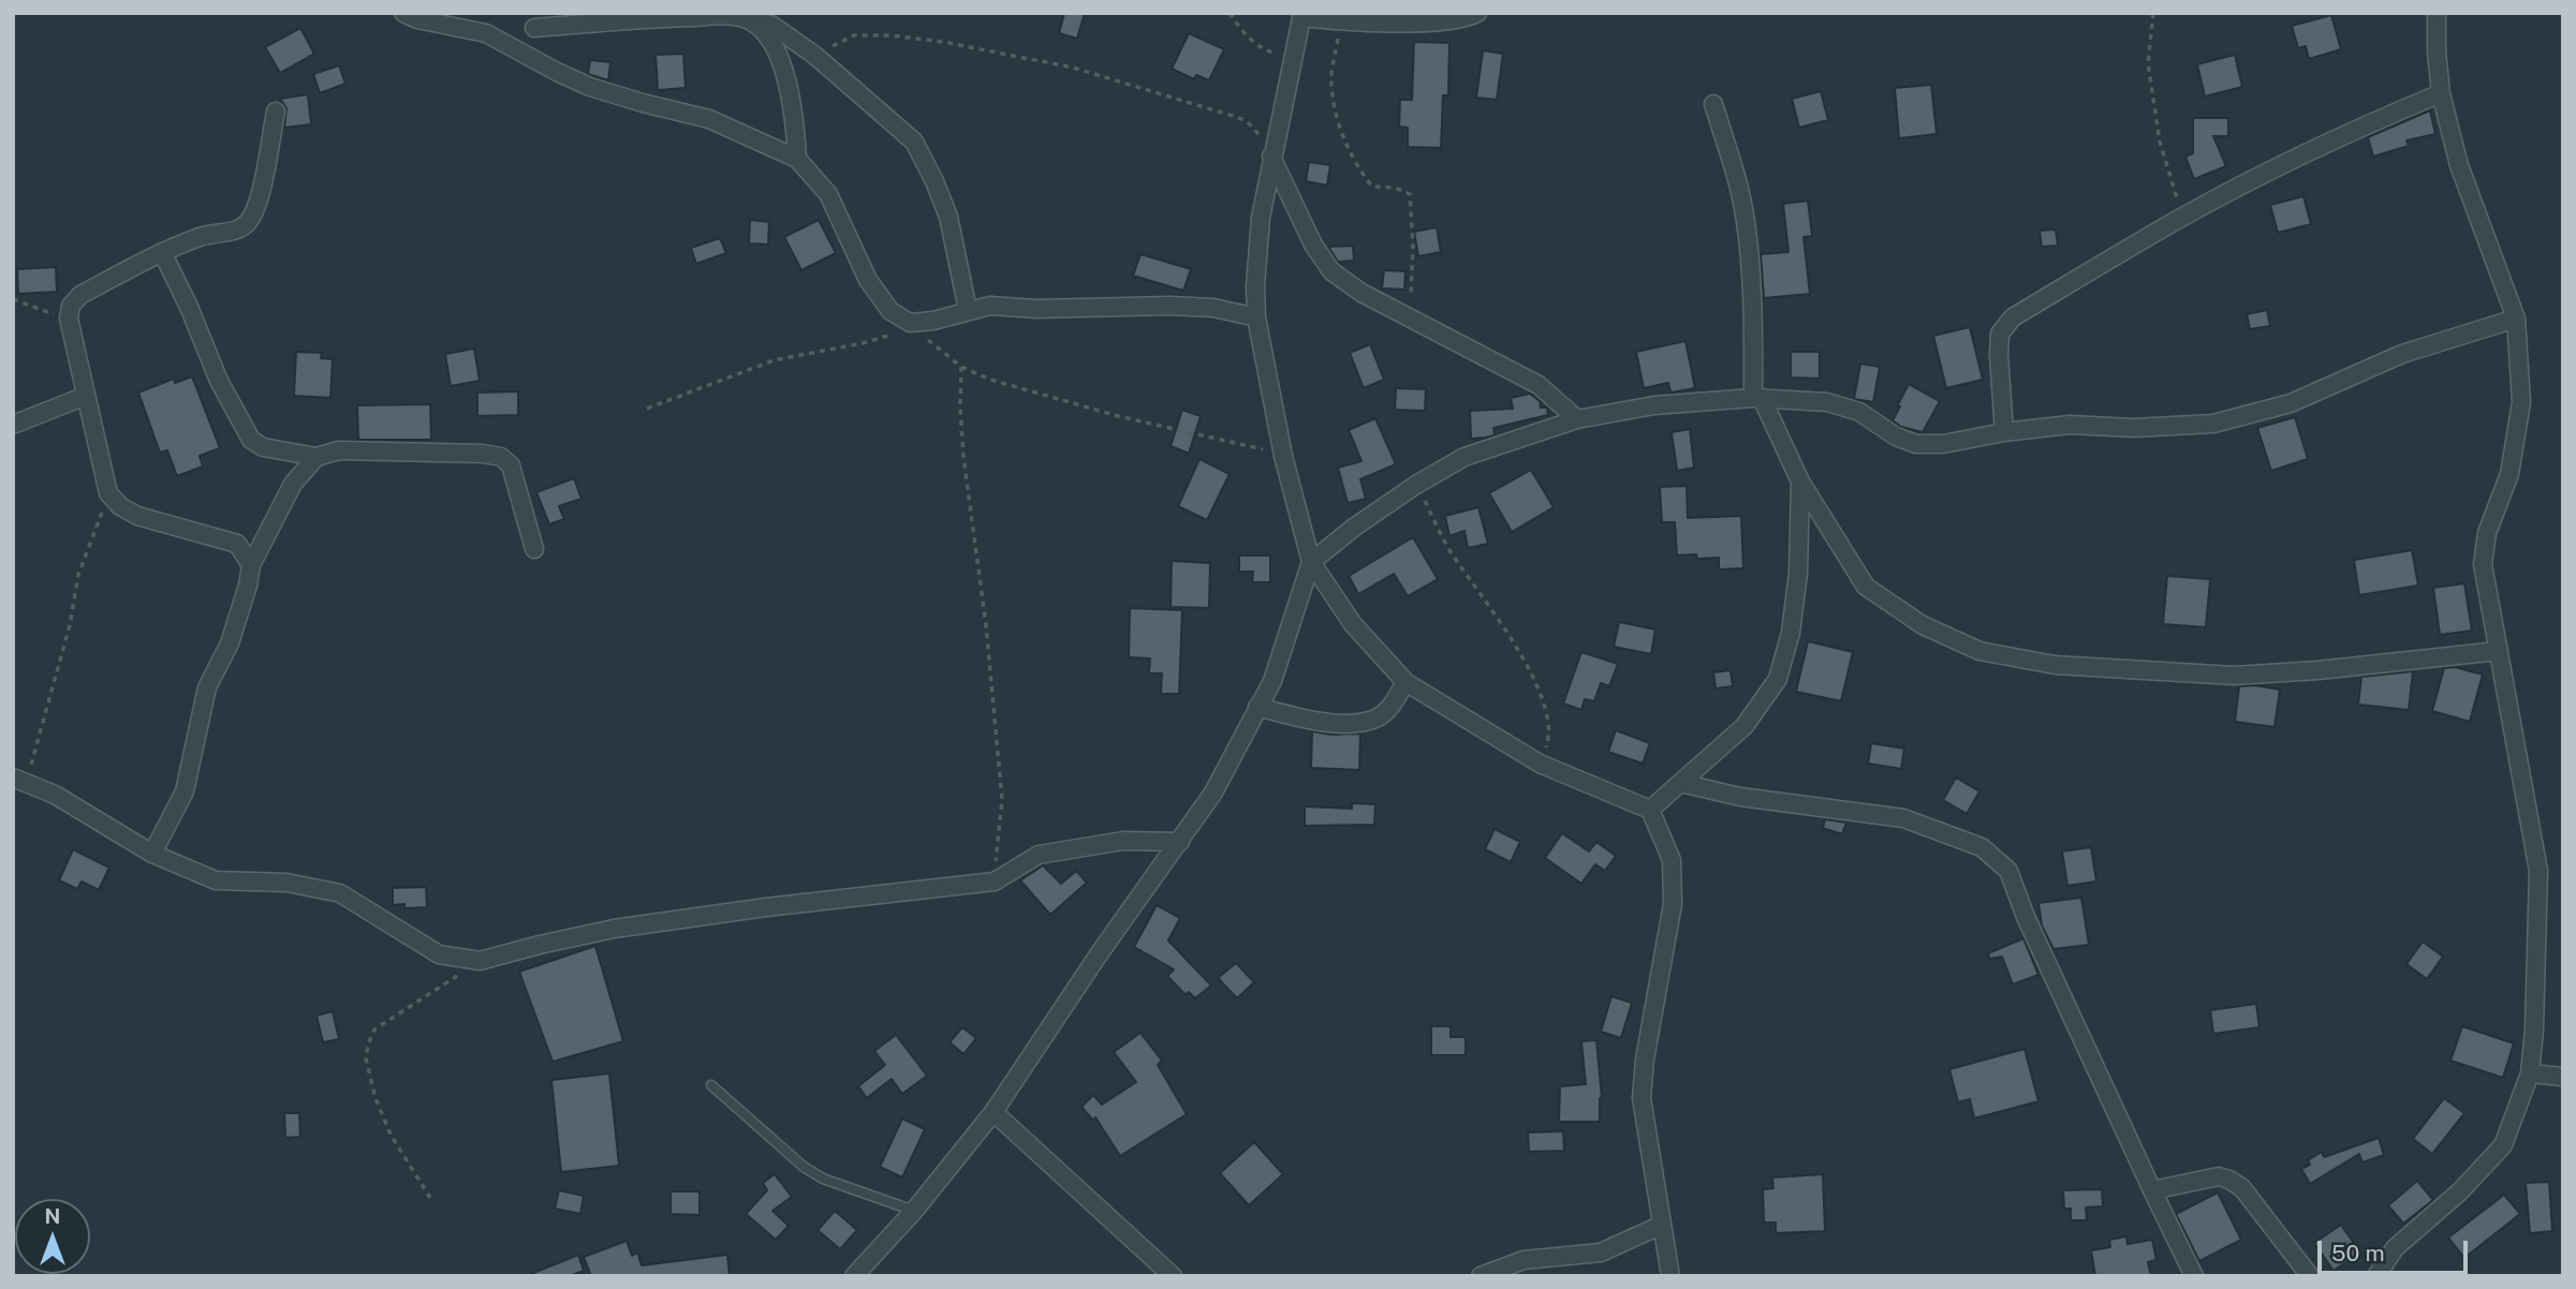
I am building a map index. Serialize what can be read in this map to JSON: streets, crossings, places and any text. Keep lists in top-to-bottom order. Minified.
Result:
{"scale_bar":"50 m","north":"top"}
